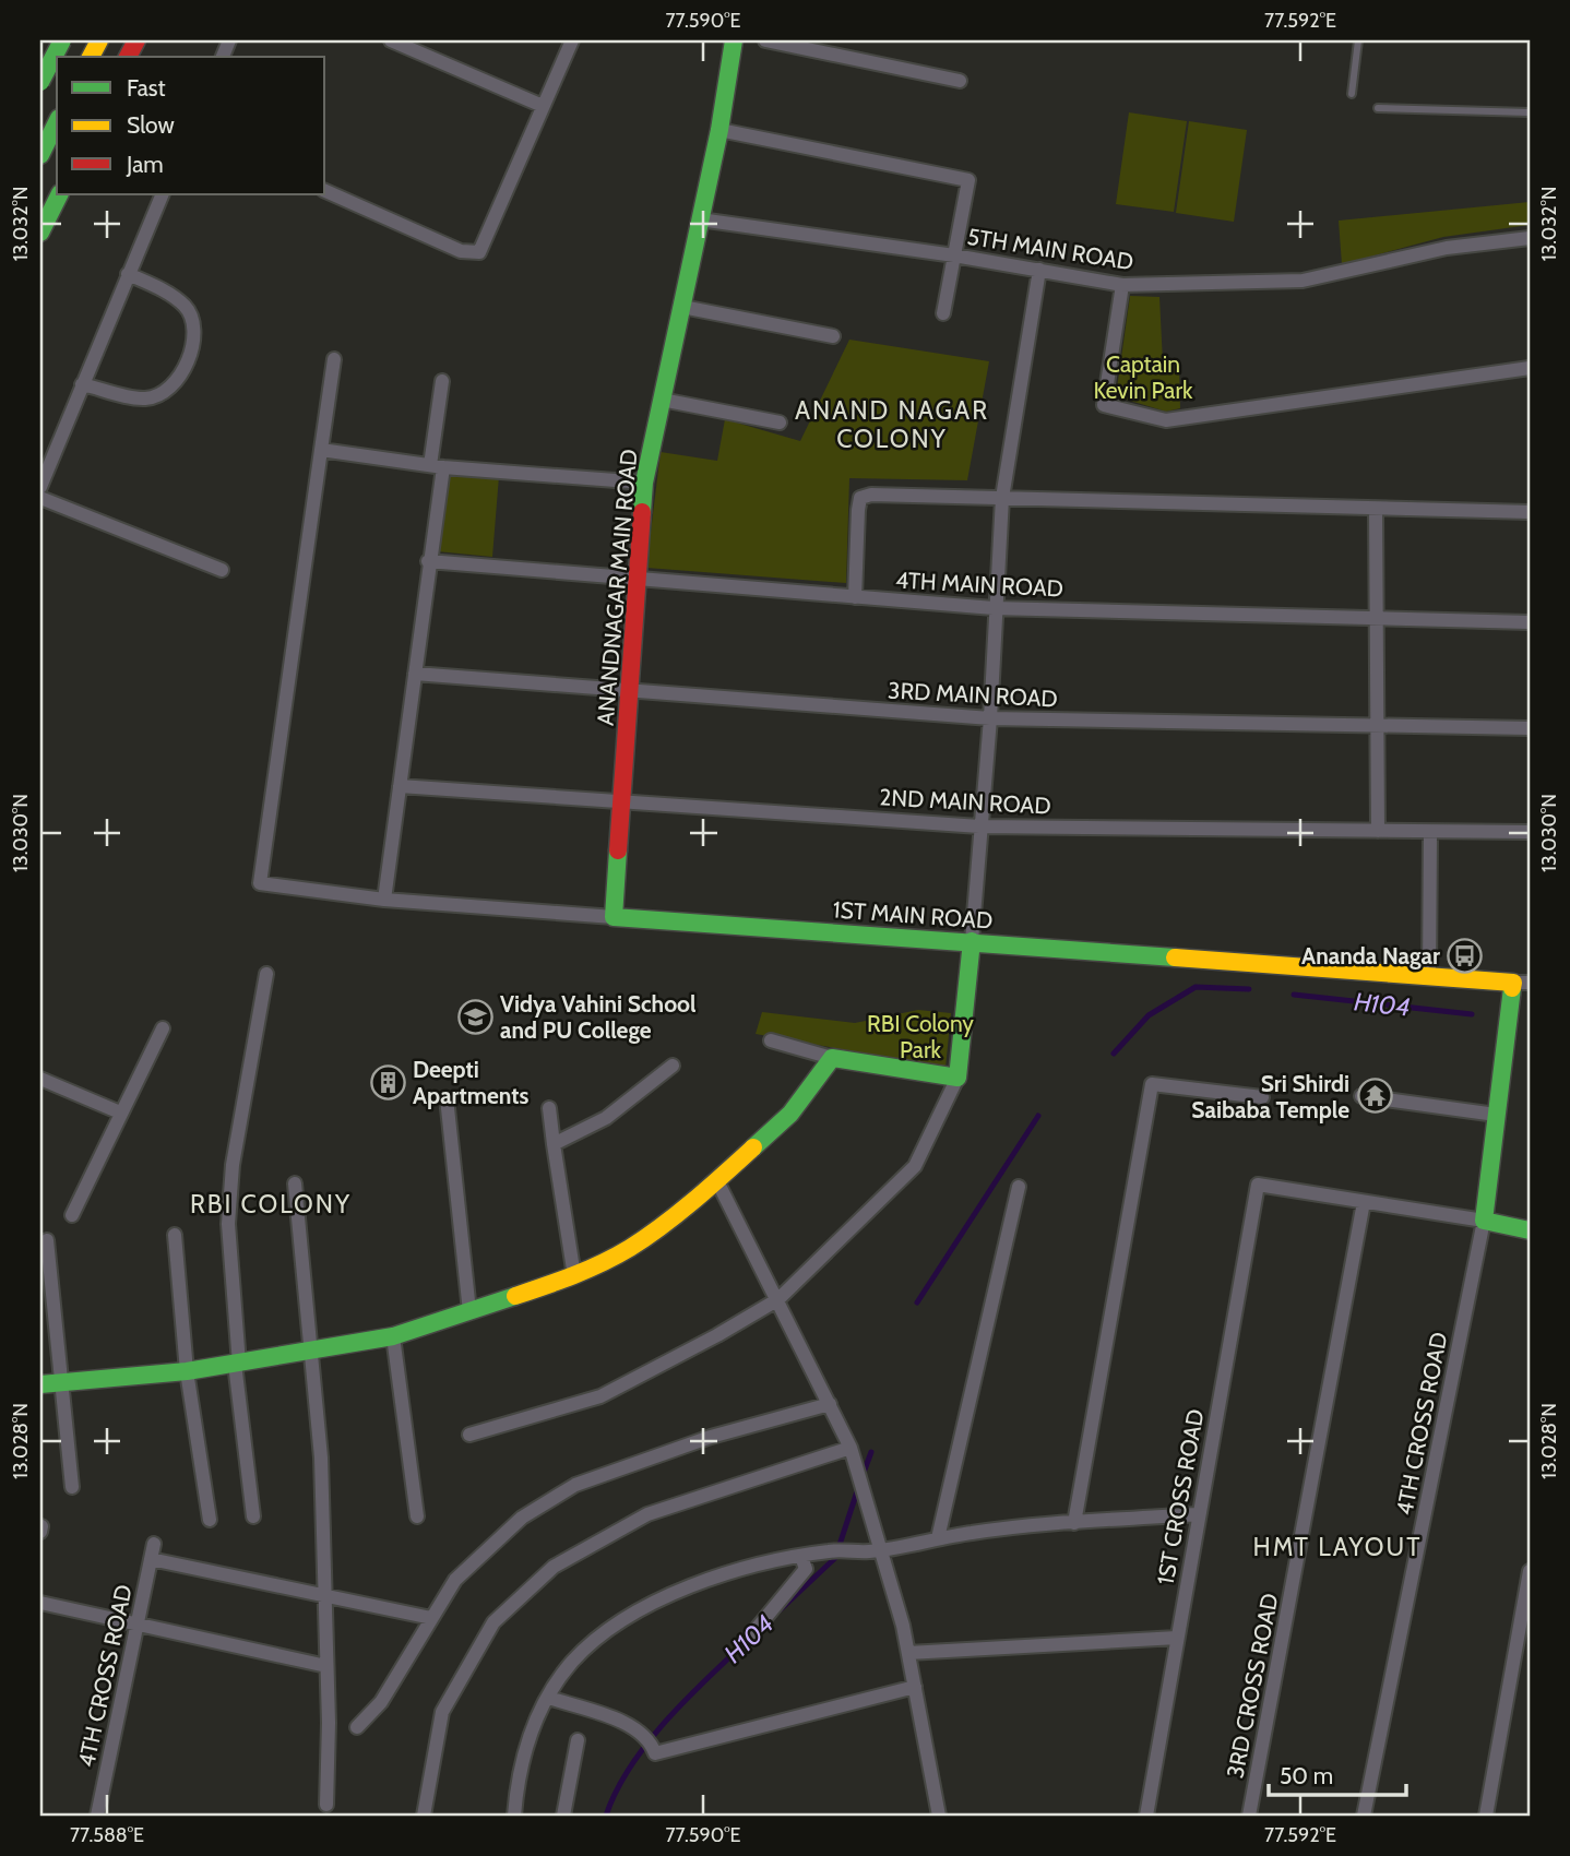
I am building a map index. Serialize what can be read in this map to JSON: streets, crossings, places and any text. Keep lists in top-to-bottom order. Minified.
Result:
{"streets":{"main road":["ANANDNAGAR MAIN ROAD","1ST MAIN ROAD"],"street":["5TH MAIN ROAD","4TH MAIN ROAD","3RD MAIN ROAD","2ND MAIN ROAD","4TH CROSS ROAD","1ST CROSS ROAD","3RD CROSS ROAD"]},"crossings":[["5TH MAIN ROAD","ANANDNAGAR MAIN ROAD"],["4TH MAIN ROAD","ANANDNAGAR MAIN ROAD"],["ANANDNAGAR MAIN ROAD","3RD MAIN ROAD"],["ANANDNAGAR MAIN ROAD","2ND MAIN ROAD"],["ANANDNAGAR MAIN ROAD","1ST MAIN ROAD"],["1ST CROSS ROAD","3RD CROSS ROAD"]],"districts":["ANAND NAGAR COLONY","RBI COLONY","HMT LAYOUT"],"water":["H104"],"parks":["Captain Kevin Park","RBI Colony Park"],"places":{"bus stop":["Ananda Nagar"],"school or university":["Vidya Vahini School and PU College"],"building":["Deepti Apartments"],"temple":["Sri Shirdi Saibaba Temple"]},"legend":["Fast","Slow","Jam"],"scale_bar":"50 m","coordinates":["77.590°E","77.592°E","13.032°N","13.030°N","13.028°N","77.588°E"]}
